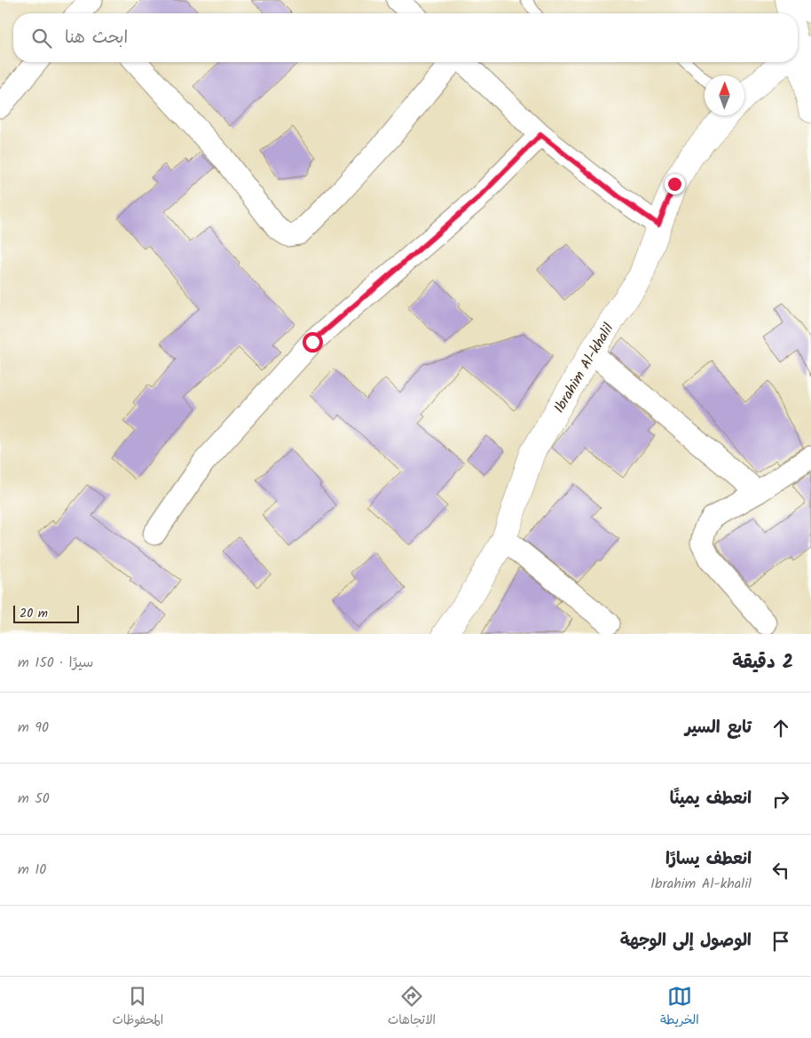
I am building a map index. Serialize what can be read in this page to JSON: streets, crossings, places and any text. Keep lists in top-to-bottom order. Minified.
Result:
{"streets":{"main road":["Ibrahim Al-khalil"]},"scale_bar":"20 m","north":"top","page":{"search":"ابحث هنا","scale":"20 m","heading":["2 دقيقة","سيرًا · 150 m"],"list":[["تابع السير","90 m"],["انعطف يمينًا","50 m"],["انعطف يسارًا","Ibrahim Al-khalil","10 m"],"الوصول إلى الوجهة"],"nav":["الخريطة","الاتجاهات","المحفوظات"]}}
